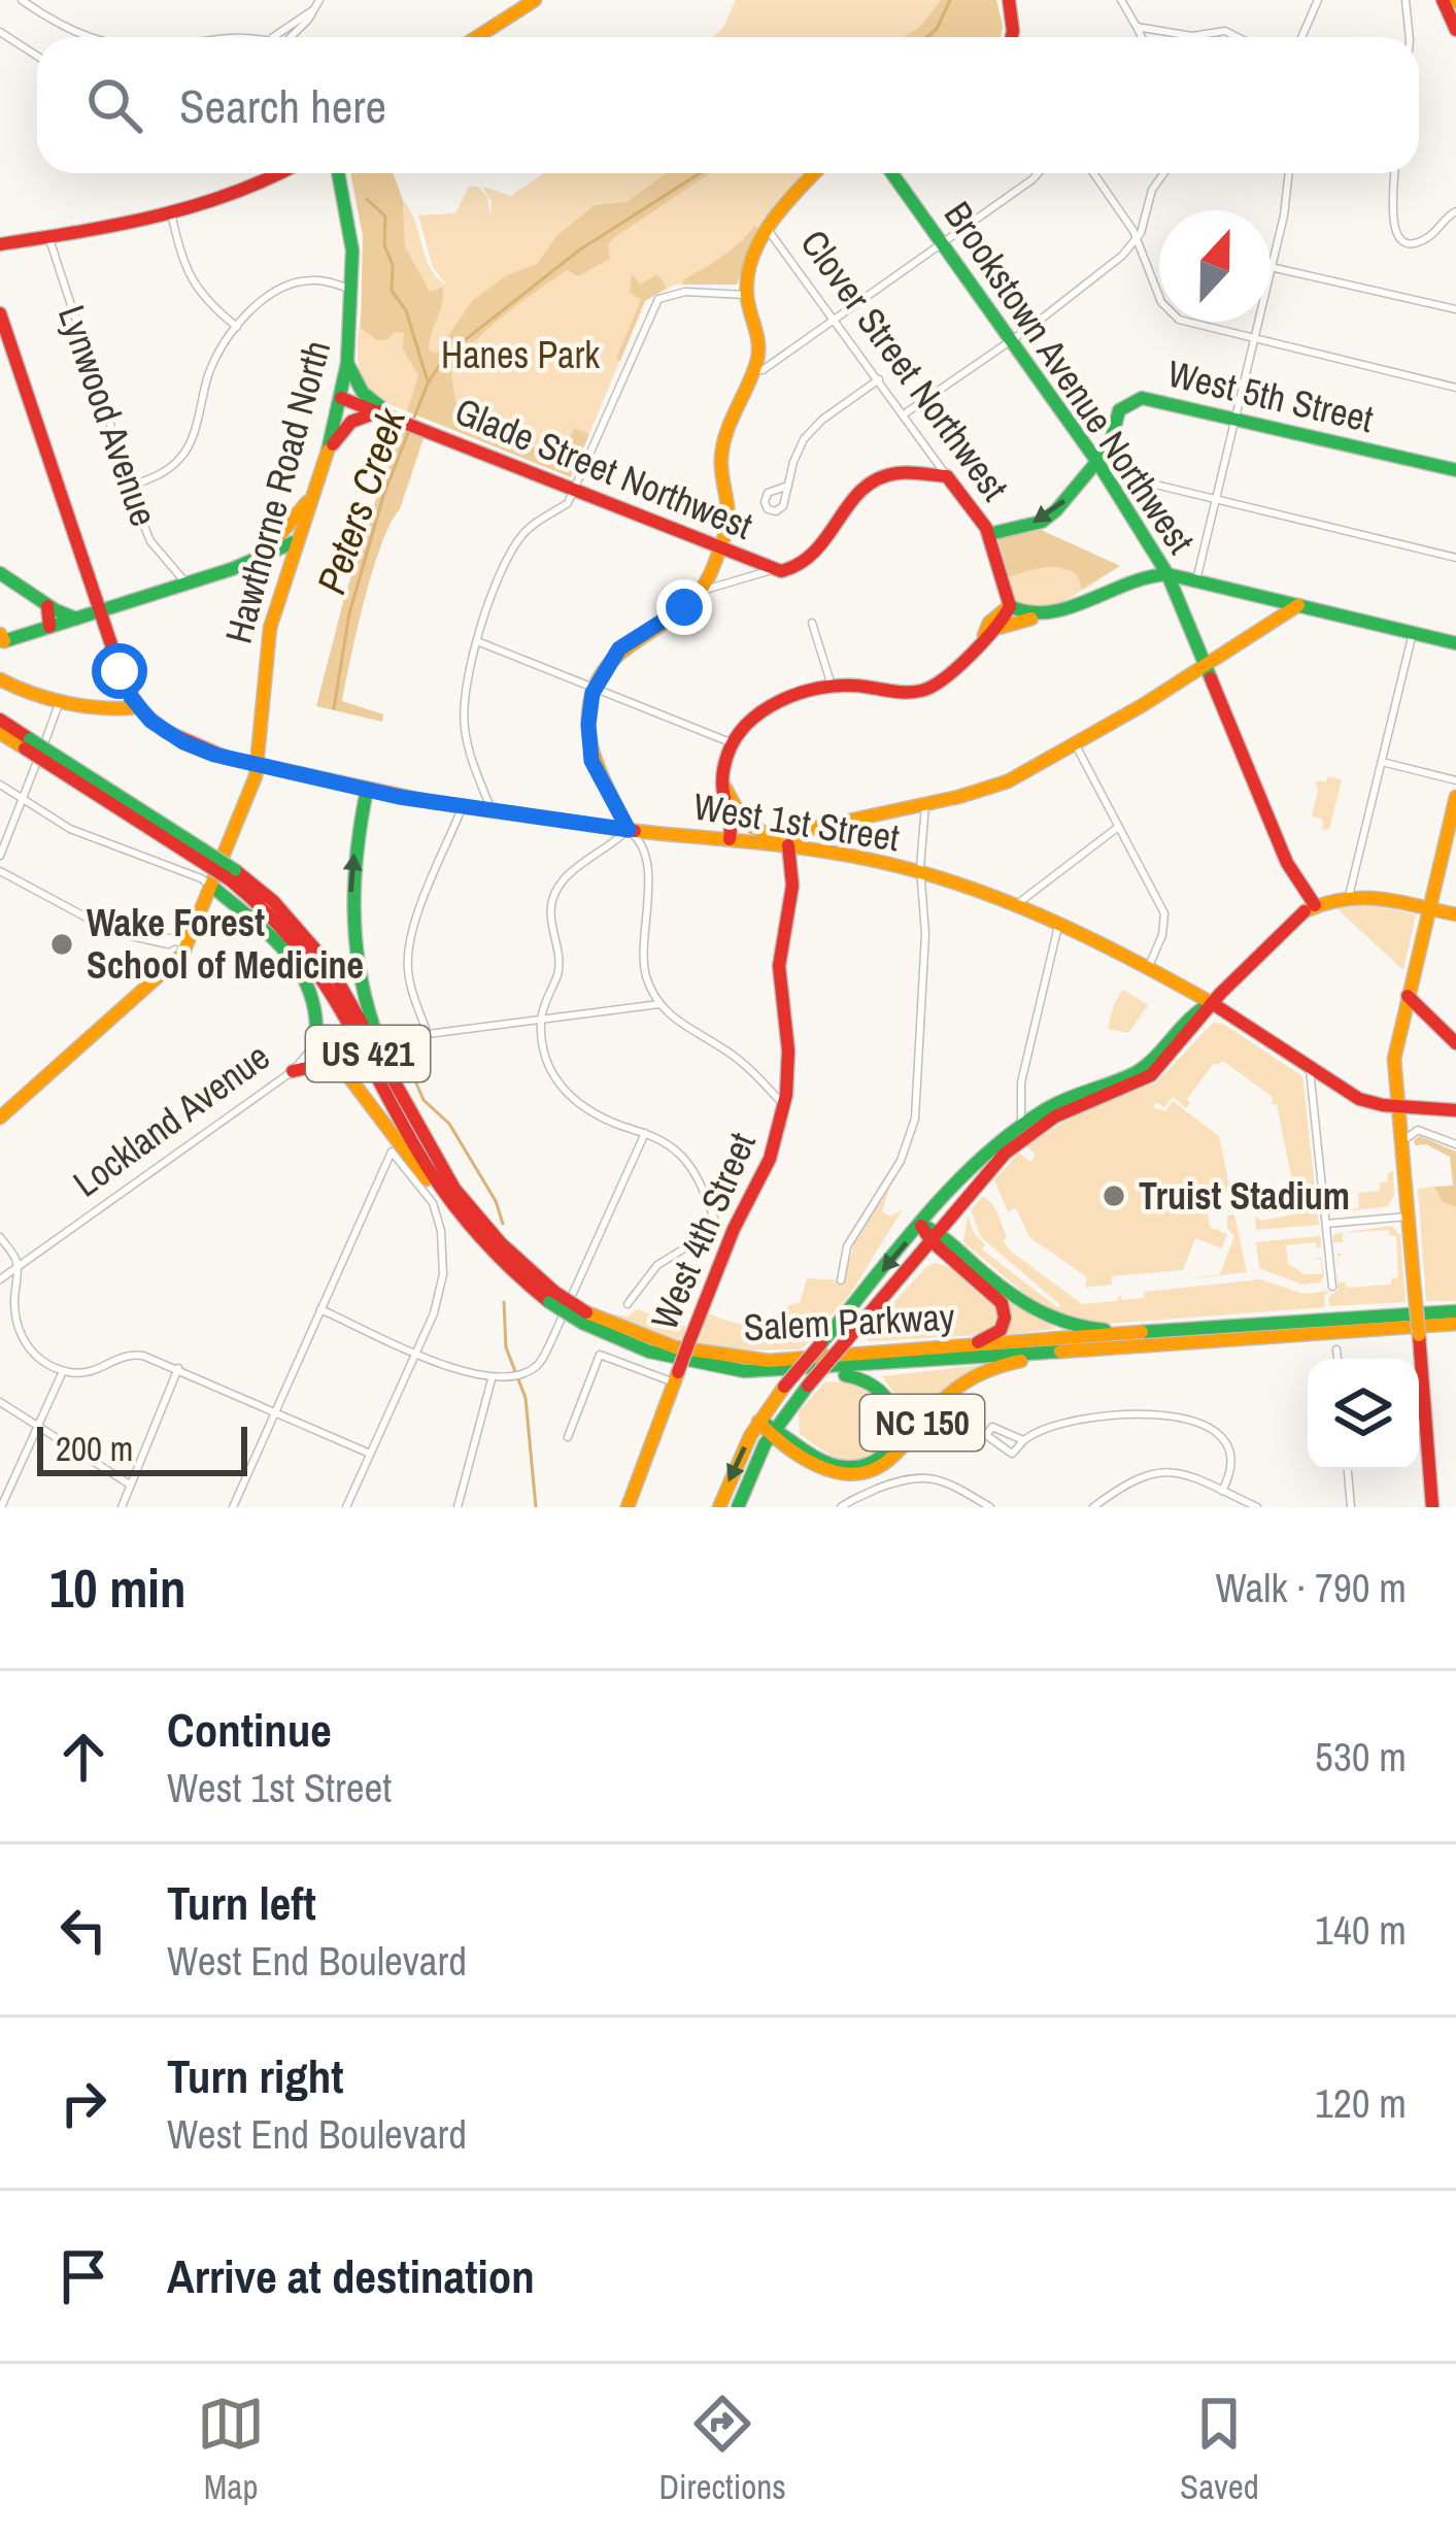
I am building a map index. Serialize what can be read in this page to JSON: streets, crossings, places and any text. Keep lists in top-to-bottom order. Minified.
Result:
{"streets":{"main road":["Clover Street Northwest","Brookstown Avenue Northwest","West 5th Street","Glade Street Northwest","Hawthorne Road North","West 1st Street","US 421","Lockland Avenue","West 4th Street","Salem Parkway","NC 150"],"street":["Lynwood Avenue"]},"crossings":[["Clover Street Northwest","West 5th Street"],["Clover Street Northwest","Glade Street Northwest"],["Brookstown Avenue Northwest","West 5th Street"],["Glade Street Northwest","Hawthorne Road North"],["Hawthorne Road North","West 1st Street"],["Hawthorne Road North","Lockland Avenue"],["West 1st Street","West 4th Street"],["Salem Parkway","NC 150"]],"water":["Peters Creek"],"parks":["Hanes Park"],"places":["Wake Forest School of Medicine","Truist Stadium"],"scale_bar":"200 m","north":"top","page":{"search":"Search here","scale":"200 m","heading":["10 min","Walk · 790 m"],"list":[["Continue","West 1st Street","530 m"],["Turn left","West End Boulevard","140 m"],["Turn right","West End Boulevard","120 m"],"Arrive at destination"],"nav":["Map","Directions","Saved"]}}
